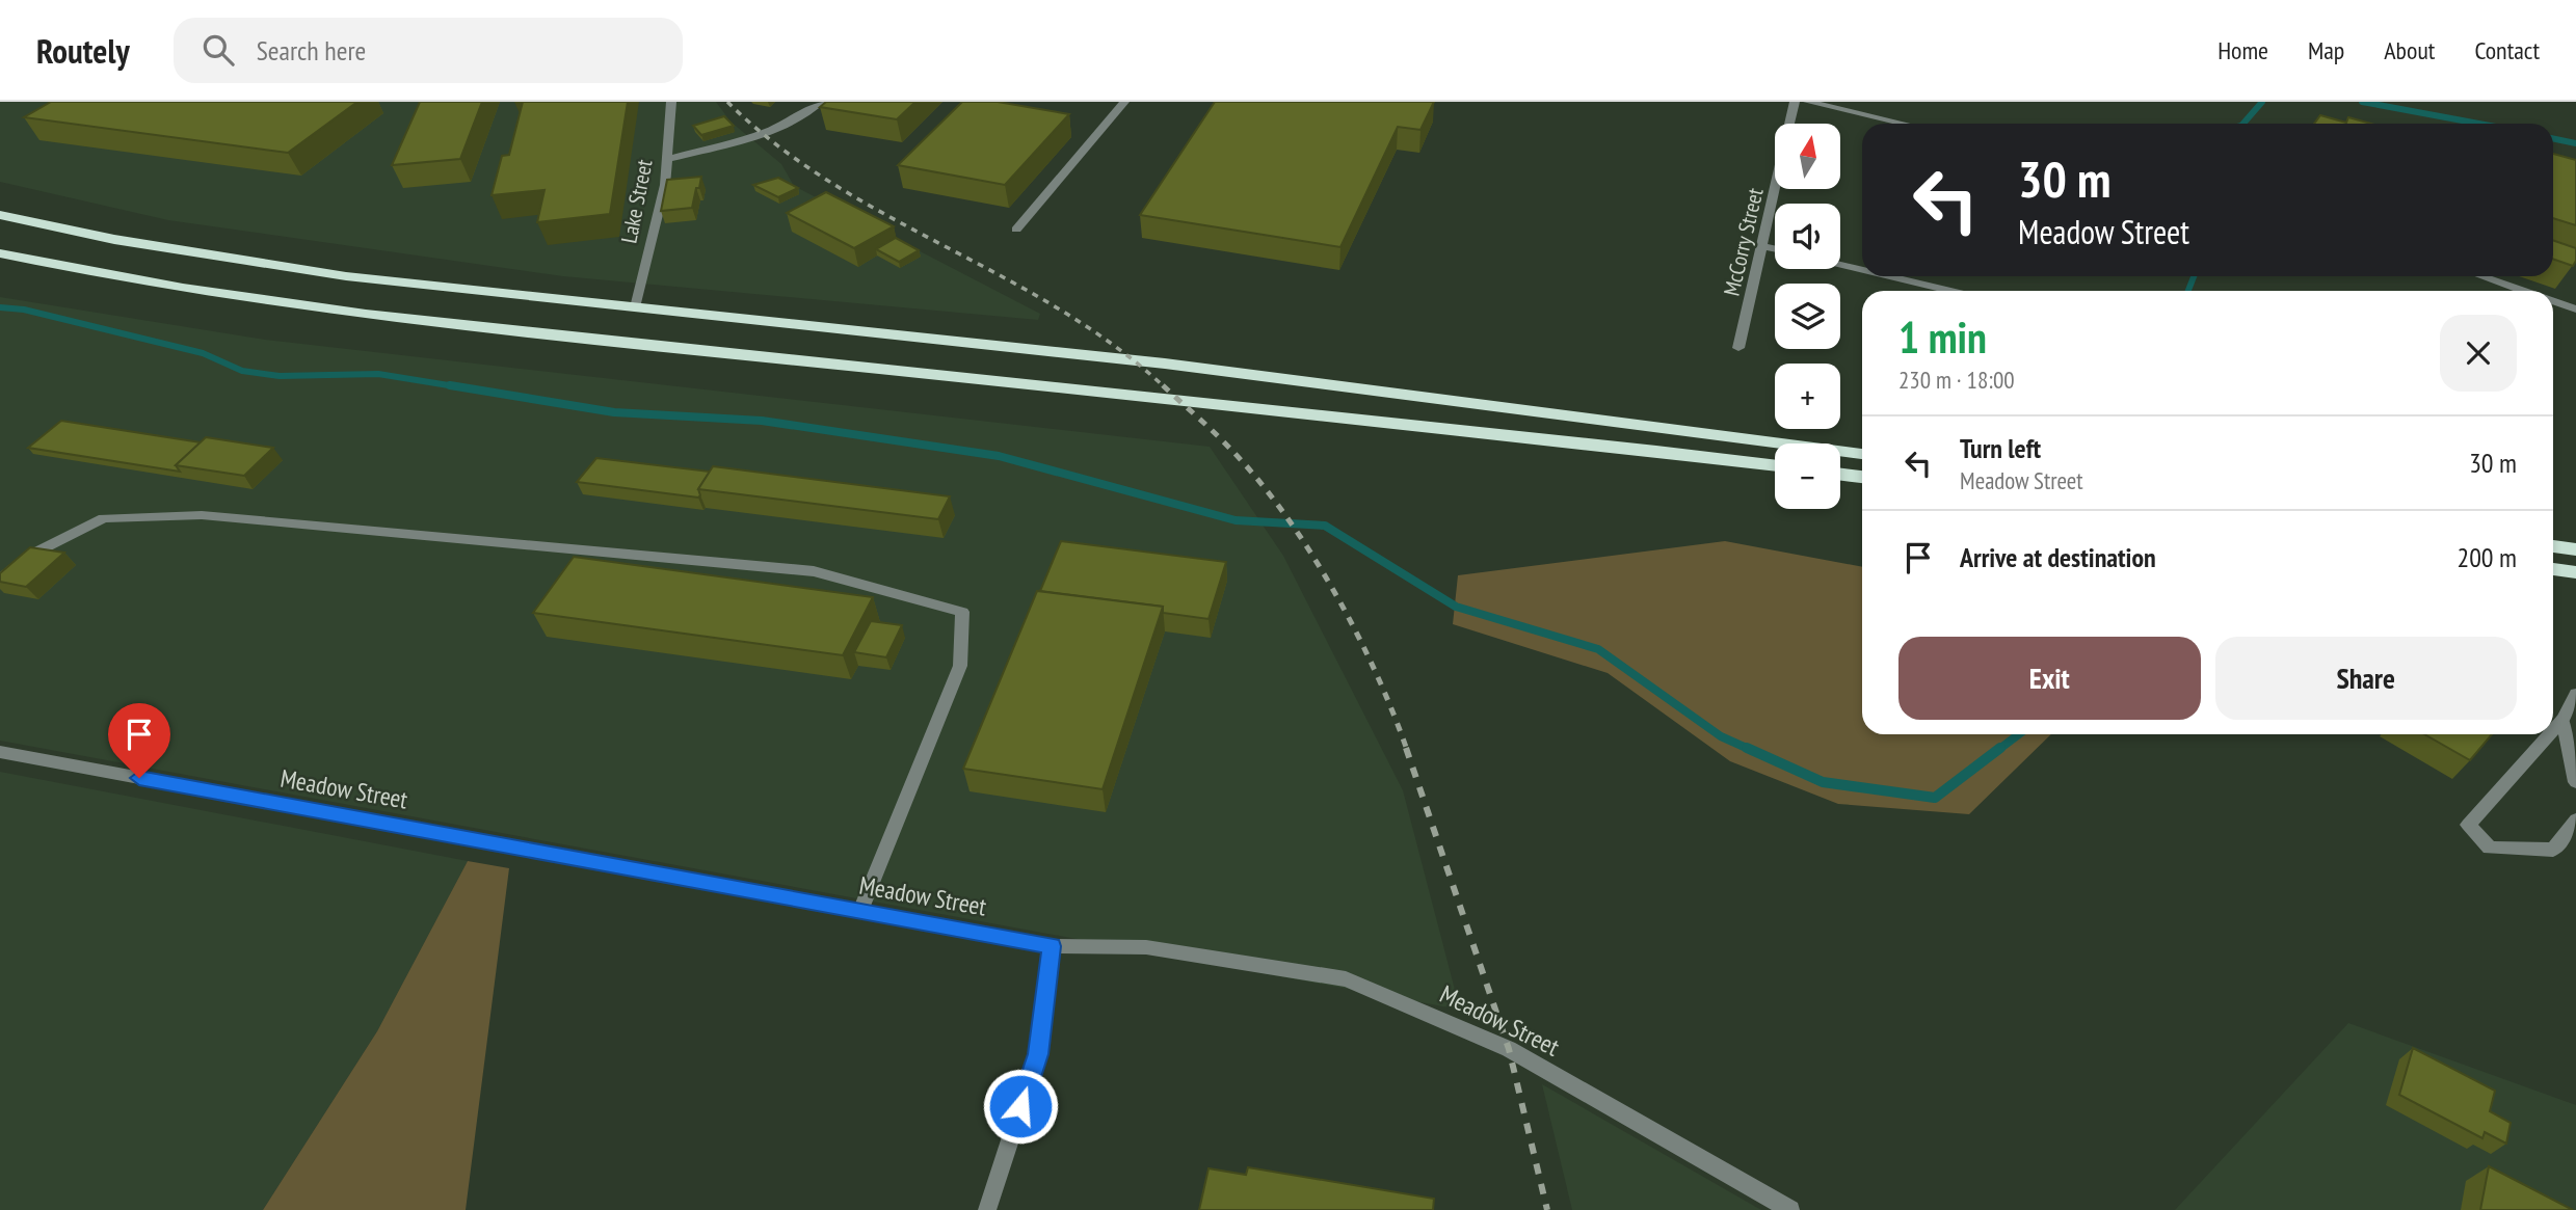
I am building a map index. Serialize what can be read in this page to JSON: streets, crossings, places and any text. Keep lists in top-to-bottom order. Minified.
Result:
{"streets":{"street":["Lake Street","McCorry Street","Meadow Street"]},"north":"top","page":{"header":"Routely","search":"Search here","nav":["Home","Map","About","Contact"],"map_buttons":["+","−"],"turn":["30 m","Meadow Street"],"heading":["1 min","230 m · 18:00"],"list":[{"name":"Turn left","note":"Meadow Street","value":"30 m"},{"name":"Arrive at destination","value":"200 m"}],"buttons":["Exit","Share"]}}
